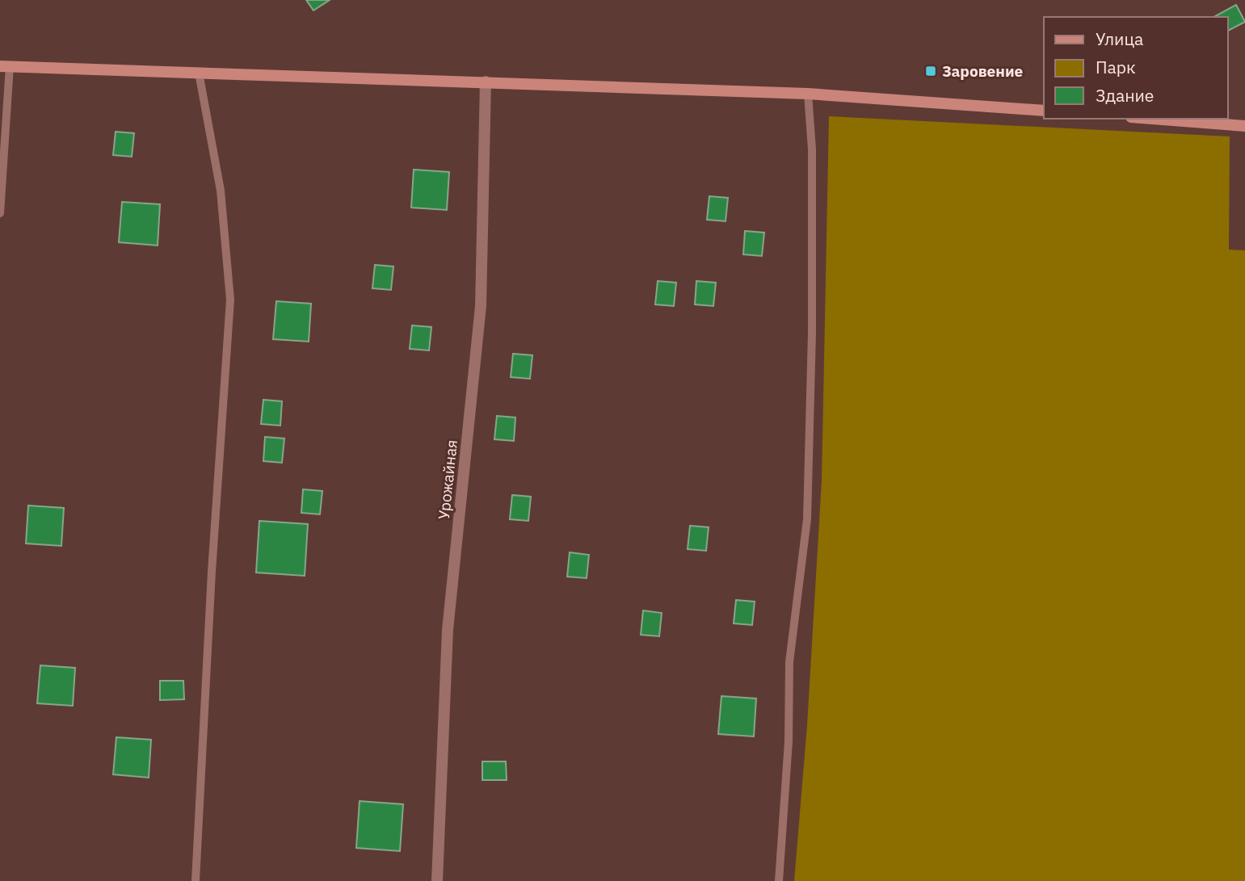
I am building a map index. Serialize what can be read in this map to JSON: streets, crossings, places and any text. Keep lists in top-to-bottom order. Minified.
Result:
{"streets":{"street":["Урожайная"]},"places":{"transit":["Заровение"]},"legend":["Улица","Парк","Здание"]}
